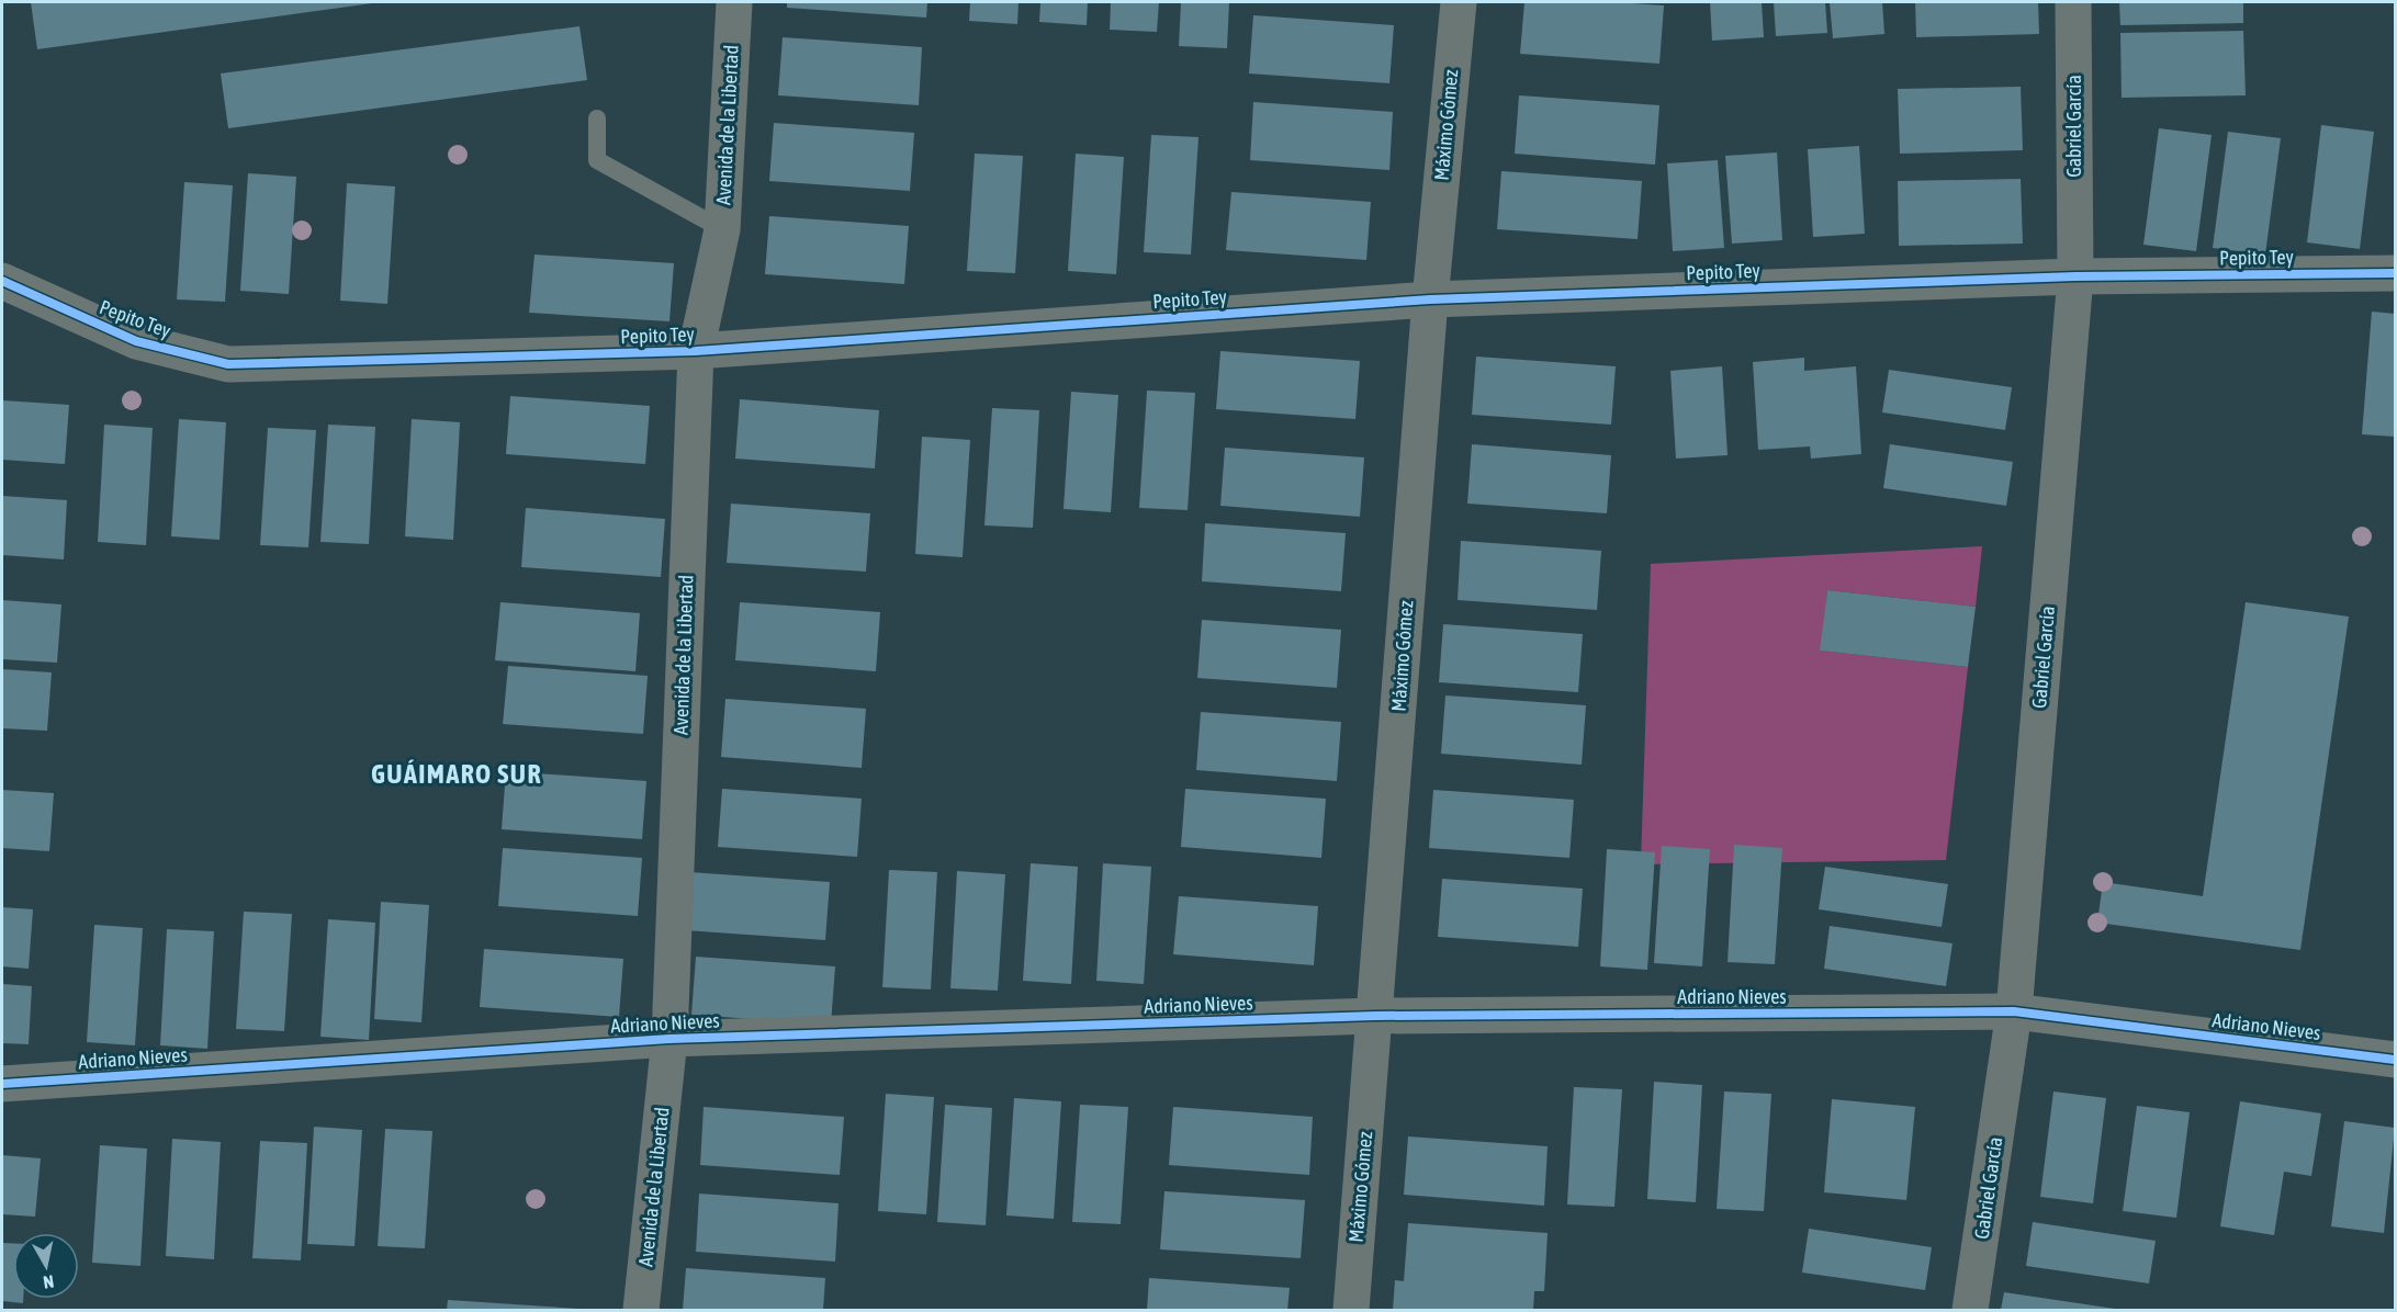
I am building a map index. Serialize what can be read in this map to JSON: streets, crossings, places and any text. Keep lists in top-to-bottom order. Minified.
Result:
{"streets":{"street":["Avenida de la Libertad","Máximo Gómez","Gabriel García","Pepito Tey","Adriano Nieves"]},"crossings":[["Avenida de la Libertad","Pepito Tey"],["Avenida de la Libertad","Adriano Nieves"],["Máximo Gómez","Pepito Tey"],["Máximo Gómez","Adriano Nieves"],["Gabriel García","Pepito Tey"],["Gabriel García","Adriano Nieves"]],"districts":["GUÁIMARO SUR"],"north":"bottom"}
